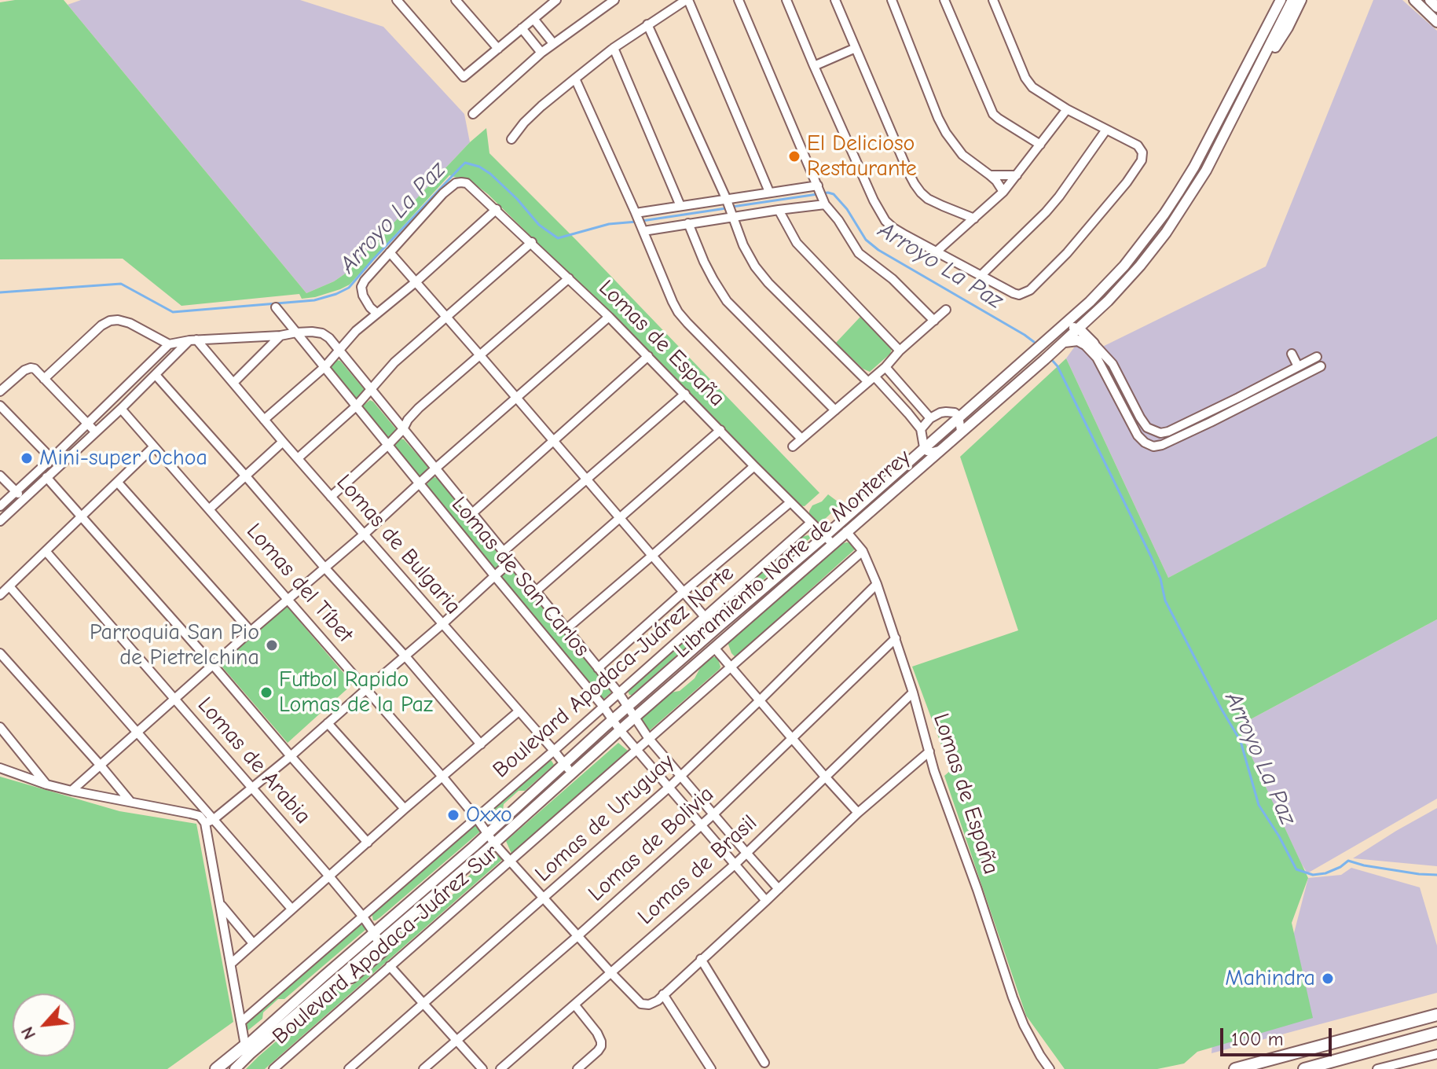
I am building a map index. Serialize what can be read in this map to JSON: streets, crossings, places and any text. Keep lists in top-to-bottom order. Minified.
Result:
{"streets":{"main road":["Libramiento Norte de Monterrey"],"street":["Lomas de España","Lomas de Bulgaria","Lomas de San Carlos","Lomas del Tíbet","Boulevard Apodaca-Juárez Norte","Lomas de Arabia","Lomas de Uruguay","Lomas de Bolivia","Lomas de Brasil","Boulevard Apodaca-Juárez Sur"]},"crossings":[["Lomas de España","Libramiento Norte de Monterrey"],["Lomas de España","Boulevard Apodaca-Juárez Norte"],["Lomas de España","Lomas de Uruguay"],["Lomas de España","Lomas de Bolivia"],["Lomas de España","Lomas de Brasil"],["Lomas de España","Boulevard Apodaca-Juárez Sur"],["Lomas de Bulgaria","Libramiento Norte de Monterrey"],["Lomas de Bulgaria","Boulevard Apodaca-Juárez Norte"],["Libramiento Norte de Monterrey","Lomas de San Carlos"],["Libramiento Norte de Monterrey","Lomas del Tíbet"],["Libramiento Norte de Monterrey","Lomas de Arabia"],["Lomas de San Carlos","Boulevard Apodaca-Juárez Norte"],["Lomas de San Carlos","Lomas de Uruguay"],["Lomas de San Carlos","Lomas de Bolivia"],["Lomas de San Carlos","Lomas de Brasil"],["Lomas de San Carlos","Boulevard Apodaca-Juárez Sur"],["Lomas del Tíbet","Boulevard Apodaca-Juárez Norte"],["Lomas del Tíbet","Lomas de Uruguay"],["Lomas del Tíbet","Lomas de Bolivia"],["Lomas del Tíbet","Lomas de Brasil"],["Lomas del Tíbet","Boulevard Apodaca-Juárez Sur"],["Boulevard Apodaca-Juárez Norte","Lomas de Arabia"]],"water":["Arroyo La Paz"],"places":["El Delicioso Restaurante","Mini-super Ochoa","Parroquia San Pio de Pietrelchina","Futbol Rapido Lomas de la Paz","Oxxo","Mahindra"],"scale_bar":"100 m","north":"bottom left"}
